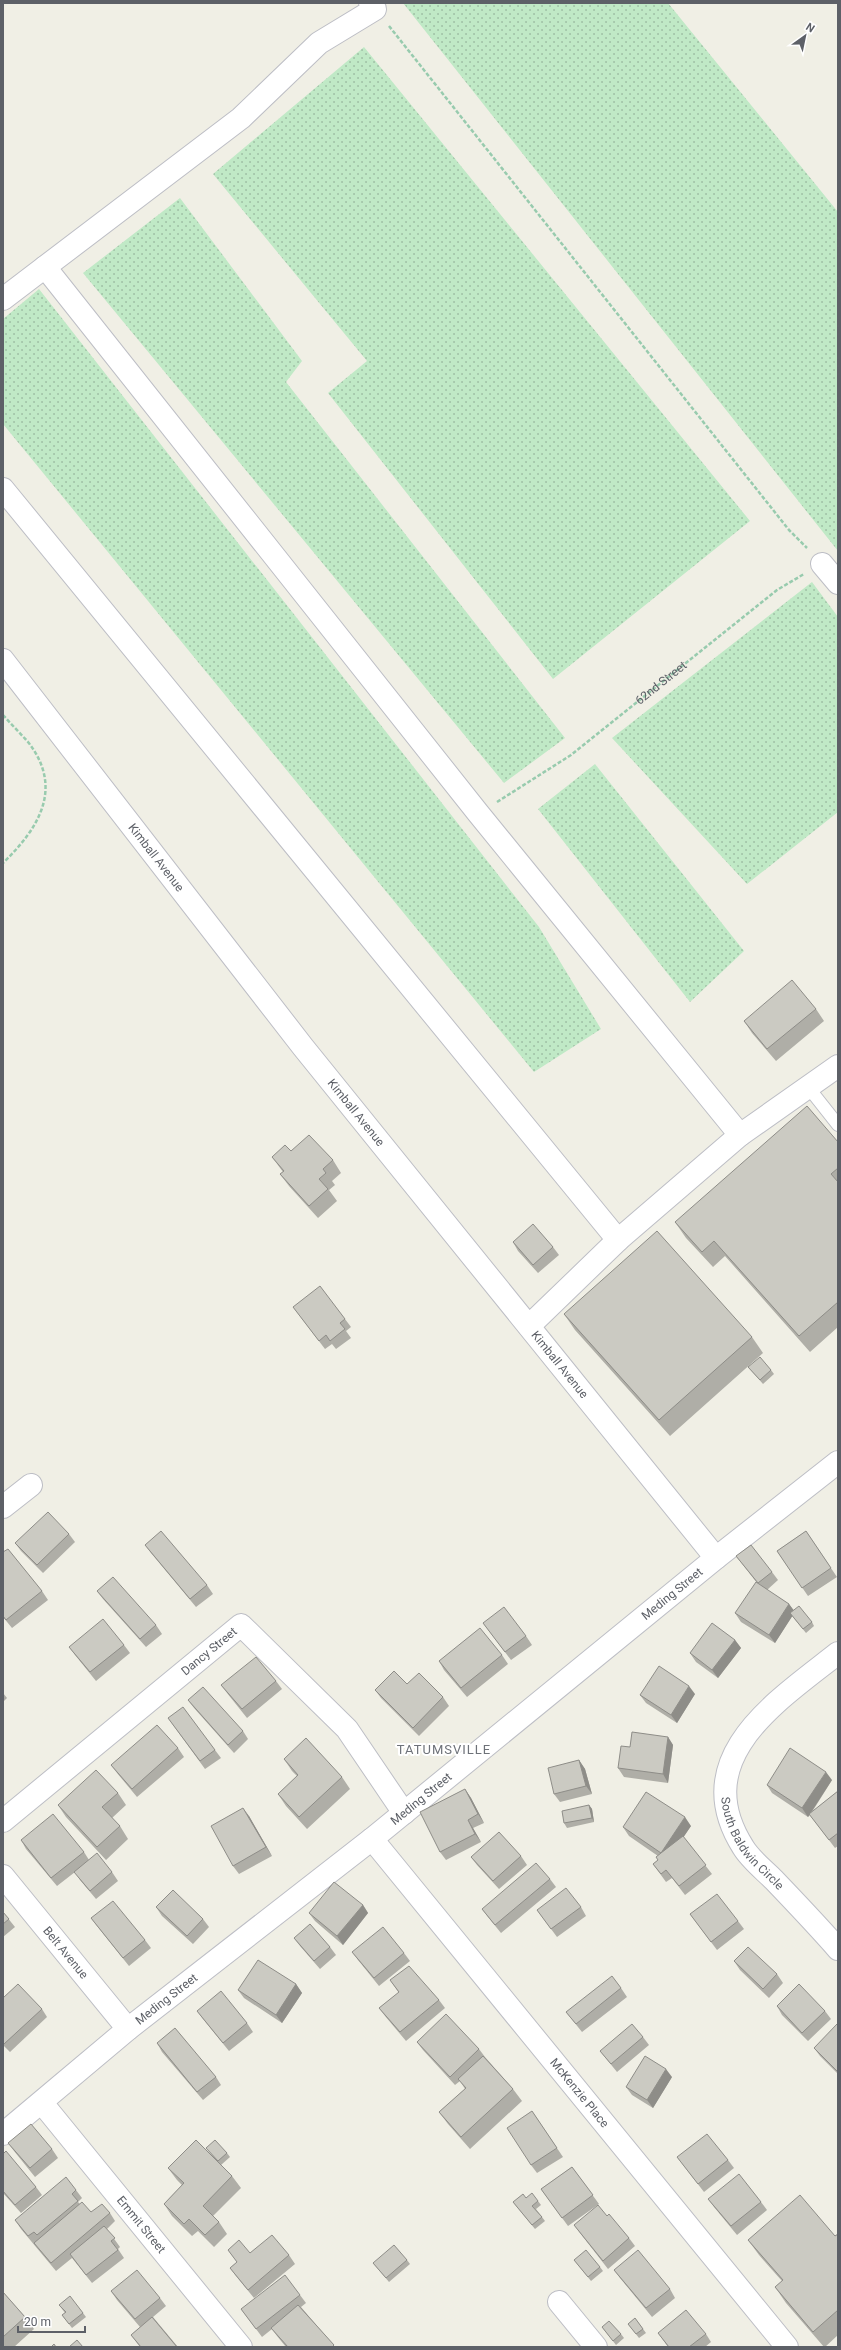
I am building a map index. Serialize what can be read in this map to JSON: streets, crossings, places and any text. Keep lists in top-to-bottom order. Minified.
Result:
{"streets":{"street":["Kimball Avenue","Meding Street","Dancy Street","South Baldwin Circle","Belt Avenue","McKenzie Place","Emmit Street"],"path":["62nd Street"]},"crossings":[["Kimball Avenue","Meding Street"],["Meding Street","Dancy Street"],["Meding Street","Belt Avenue"],["Meding Street","McKenzie Place"],["Meding Street","Emmit Street"]],"districts":["TATUMSVILLE"],"scale_bar":"20 m","north":"top right"}
